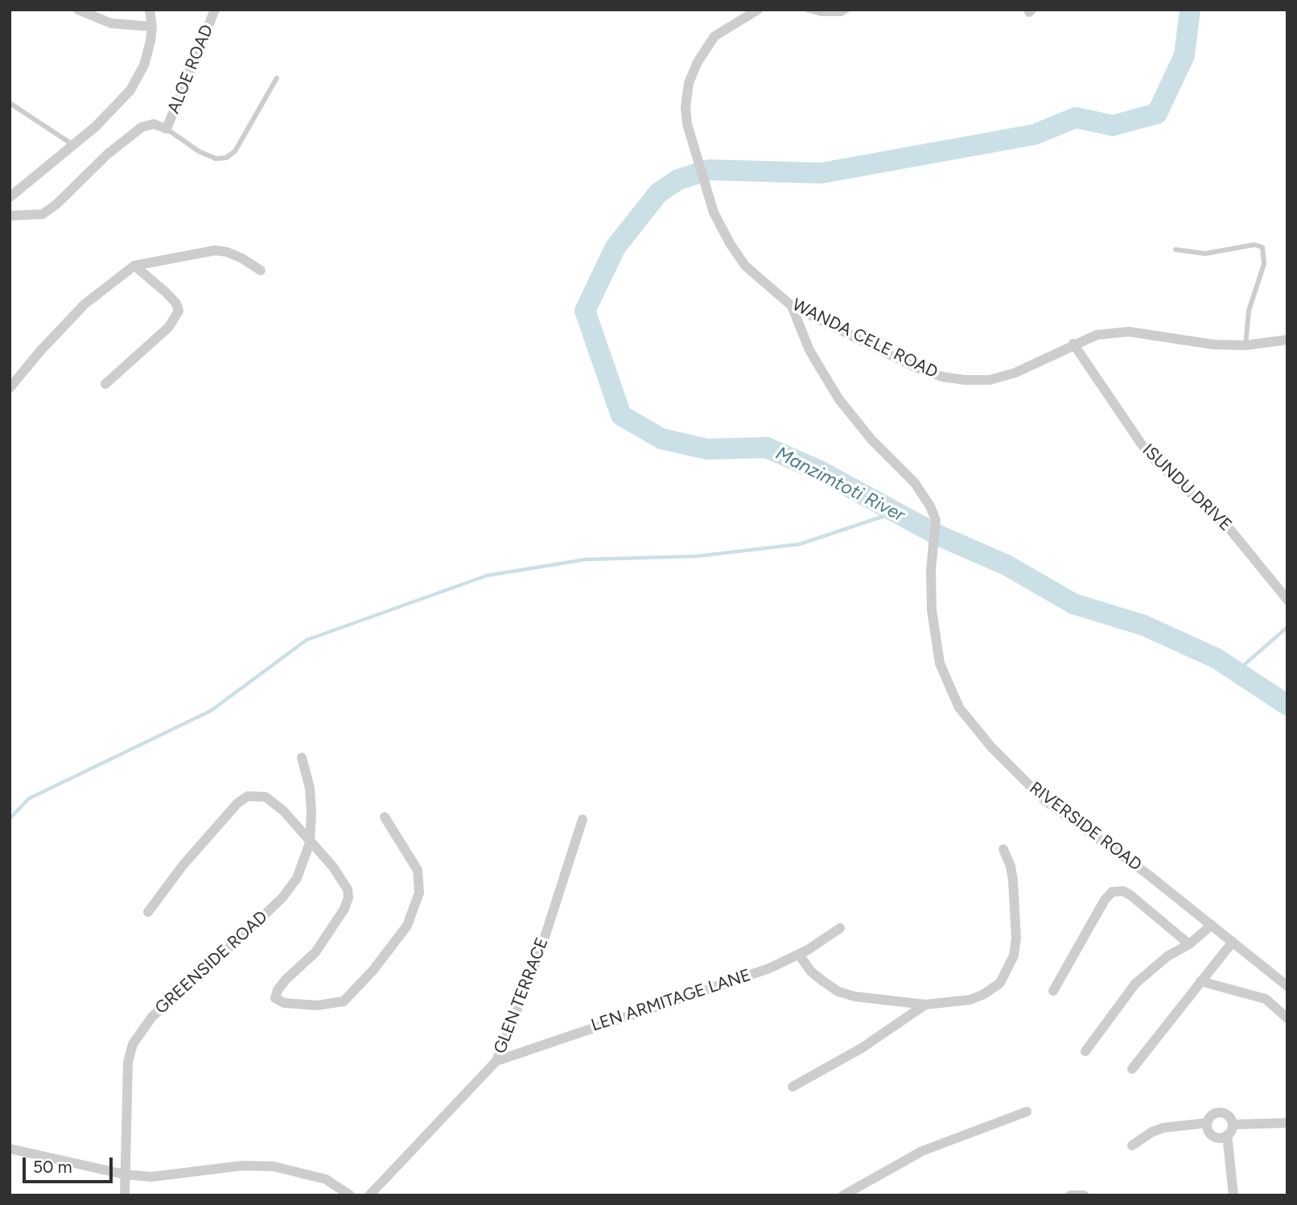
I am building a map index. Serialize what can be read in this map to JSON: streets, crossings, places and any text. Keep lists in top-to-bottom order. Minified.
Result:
{"streets":{"street":["ALOE ROAD","WANDA CELE ROAD","ISUNDU DRIVE","RIVERSIDE ROAD","GREENSIDE ROAD","GLEN TERRACE","LEN ARMITAGE LANE"]},"crossings":[["WANDA CELE ROAD","ISUNDU DRIVE"],["WANDA CELE ROAD","RIVERSIDE ROAD"],["GLEN TERRACE","LEN ARMITAGE LANE"]],"water":["Manzimtoti River"],"scale_bar":"50 m"}
